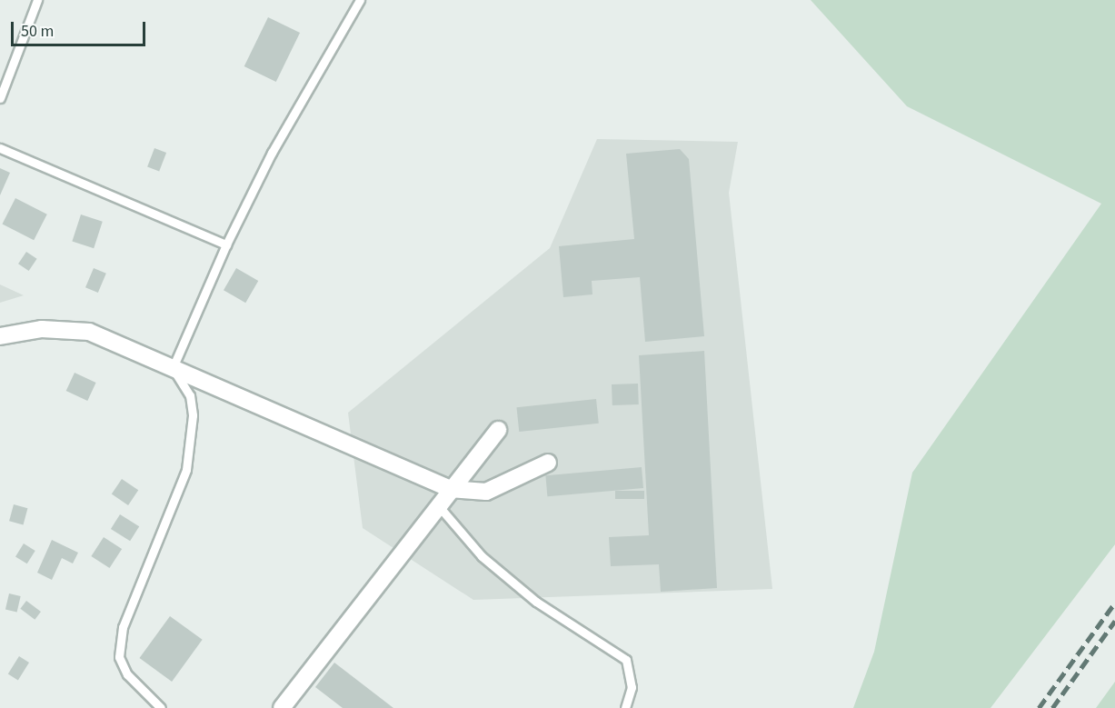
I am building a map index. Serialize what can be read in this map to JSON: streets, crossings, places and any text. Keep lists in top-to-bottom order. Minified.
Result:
{"scale_bar":"50 m"}
